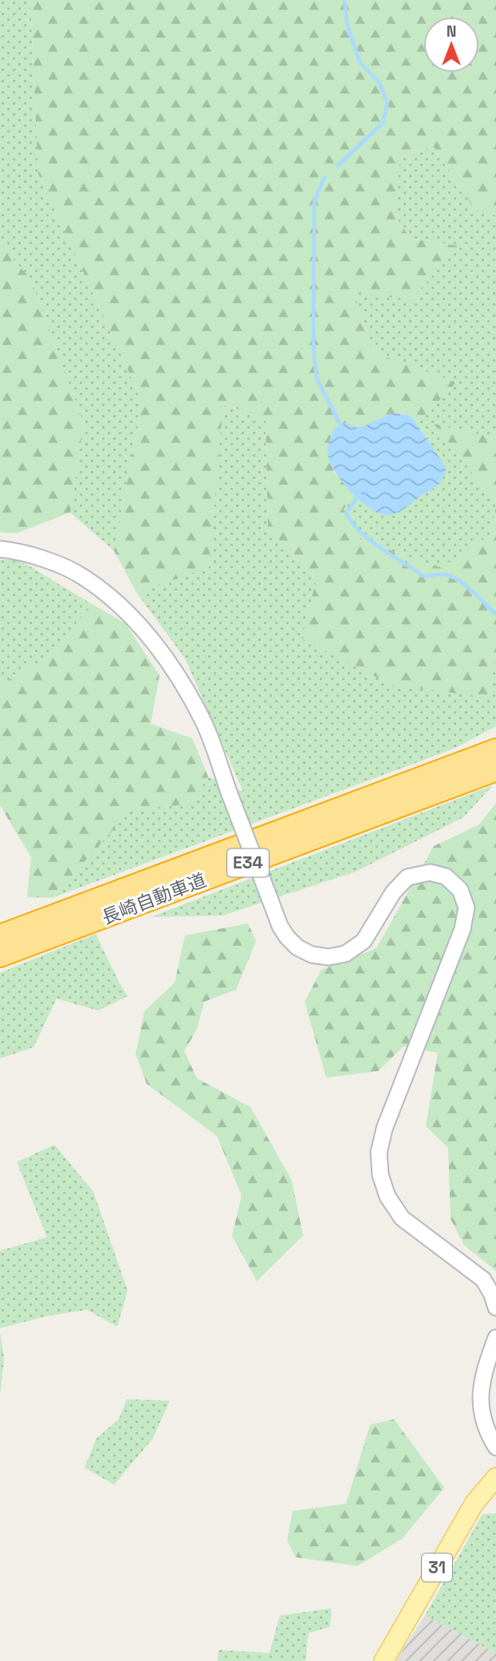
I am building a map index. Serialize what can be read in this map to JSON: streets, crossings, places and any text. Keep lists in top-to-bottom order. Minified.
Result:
{"streets":{"highway":["E34","長崎自動車道"],"main road":["31"]},"north":"top"}
